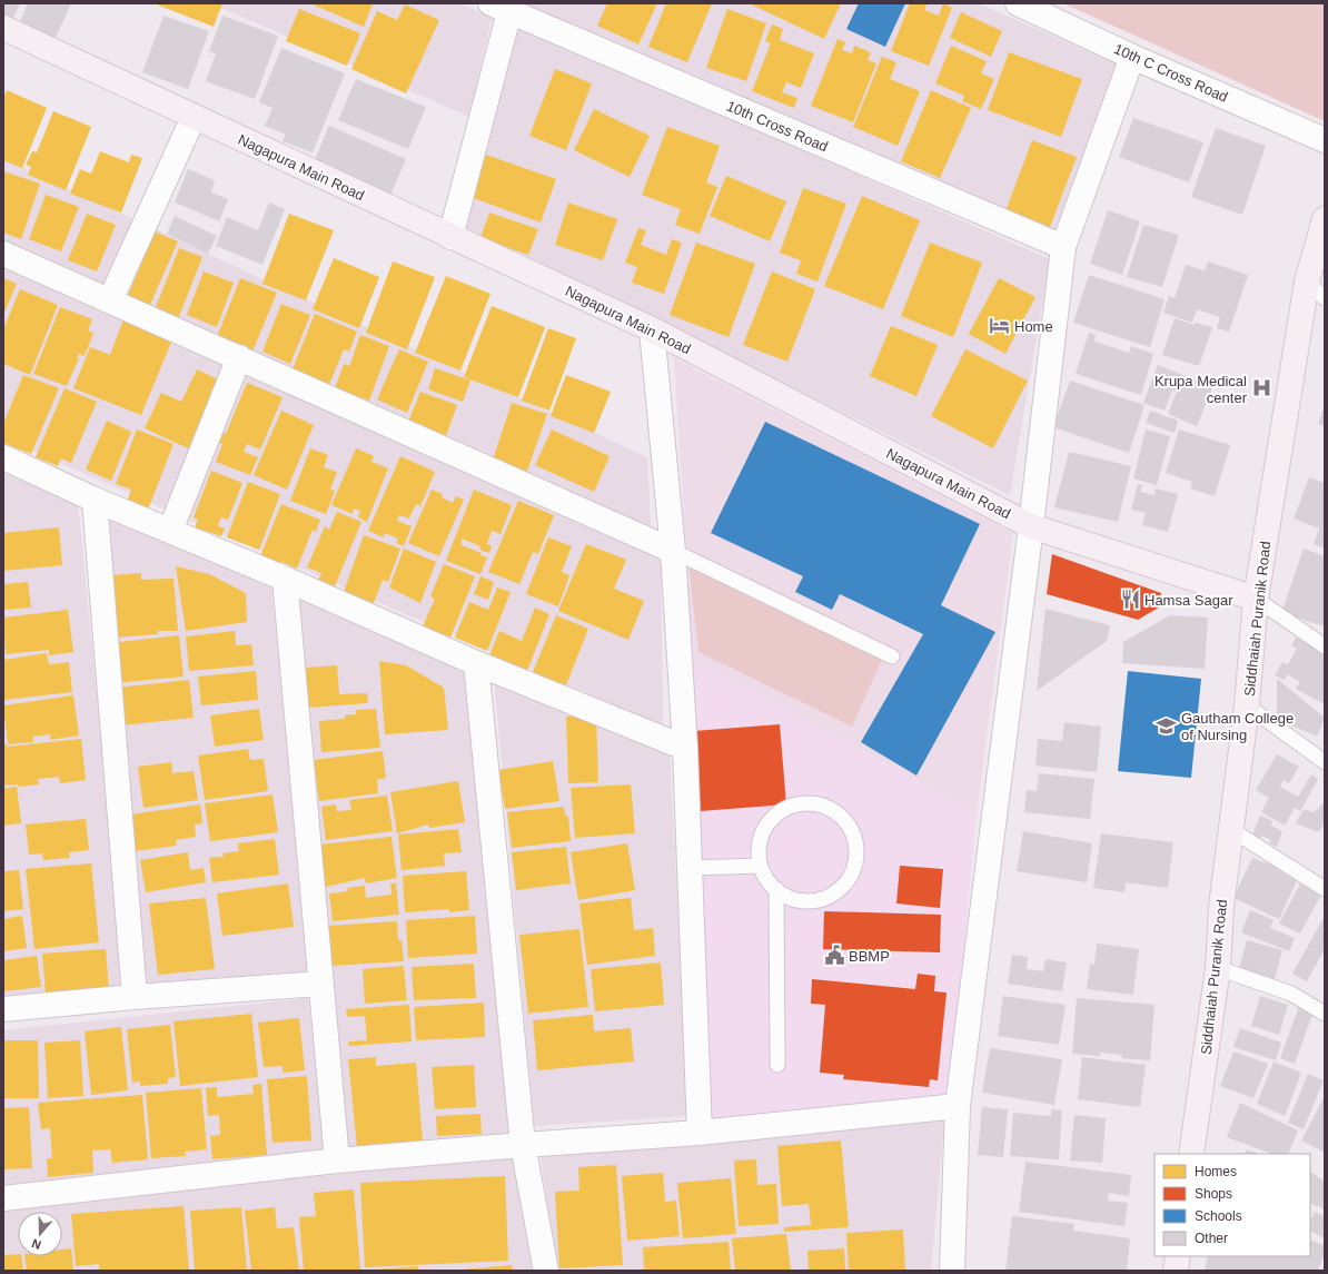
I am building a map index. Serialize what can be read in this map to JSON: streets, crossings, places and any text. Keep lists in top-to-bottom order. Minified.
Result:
{"streets":{"street":["10th C Cross Road","10th Cross Road","Nagapura Main Road","Siddhaiah Puranik Road"]},"crossings":[["Nagapura Main Road","Siddhaiah Puranik Road"]],"places":{"hotel":["Home"],"hospital":["Krupa Medical center"],"restaurant":["Hamsa Sagar"],"school or university":["Gautham College of Nursing"],"public building":["BBMP"]},"legend":["Homes","Shops","Schools","Other"],"north":"bottom"}
